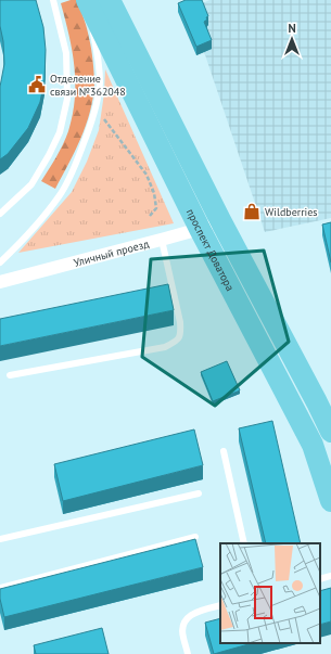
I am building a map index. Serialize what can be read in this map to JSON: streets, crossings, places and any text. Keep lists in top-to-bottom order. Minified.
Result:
{"streets":{"main road":["проспект Доватора"],"street":["Уличный проезд"]},"crossings":[["проспект Доватора","Уличный проезд"]],"places":{"public building":["Отделение связи №362048"],"shop":["Wildberries"]},"north":"top"}
